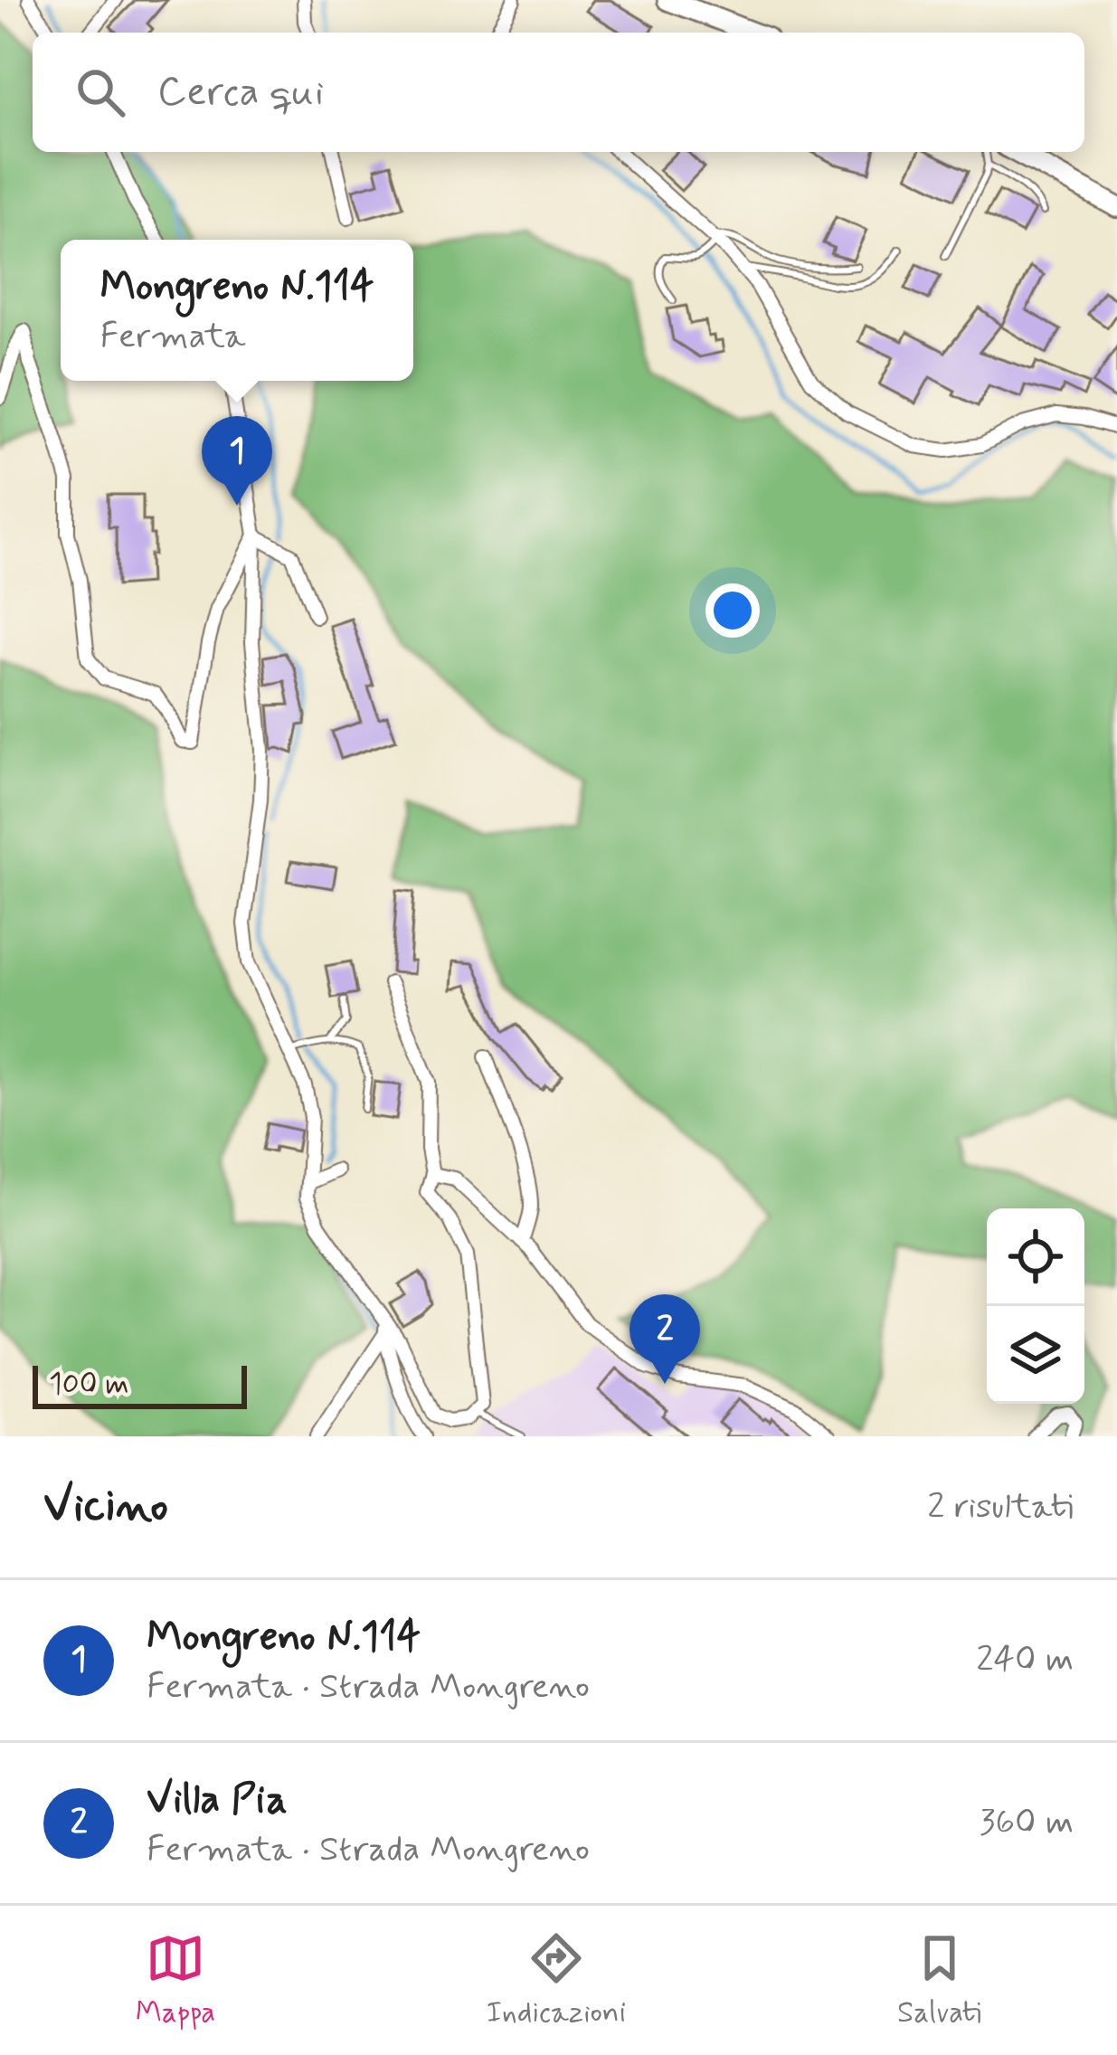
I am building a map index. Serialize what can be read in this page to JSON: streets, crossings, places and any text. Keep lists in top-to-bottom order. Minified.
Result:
{"scale_bar":"100 m","page":{"search":"Cerca qui","popup":["Mongreno N.114","Fermata"],"pins":["1","2"],"scale":"100 m","heading":["Vicino","2 risultati"],"list":[{"mark":"1","name":"Mongreno N.114","note":"Fermata · Strada Mongreno","value":"240 m"},{"mark":"2","name":"Villa Pia","note":"Fermata · Strada Mongreno","value":"360 m"}],"nav":["Mappa","Indicazioni","Salvati"]}}
